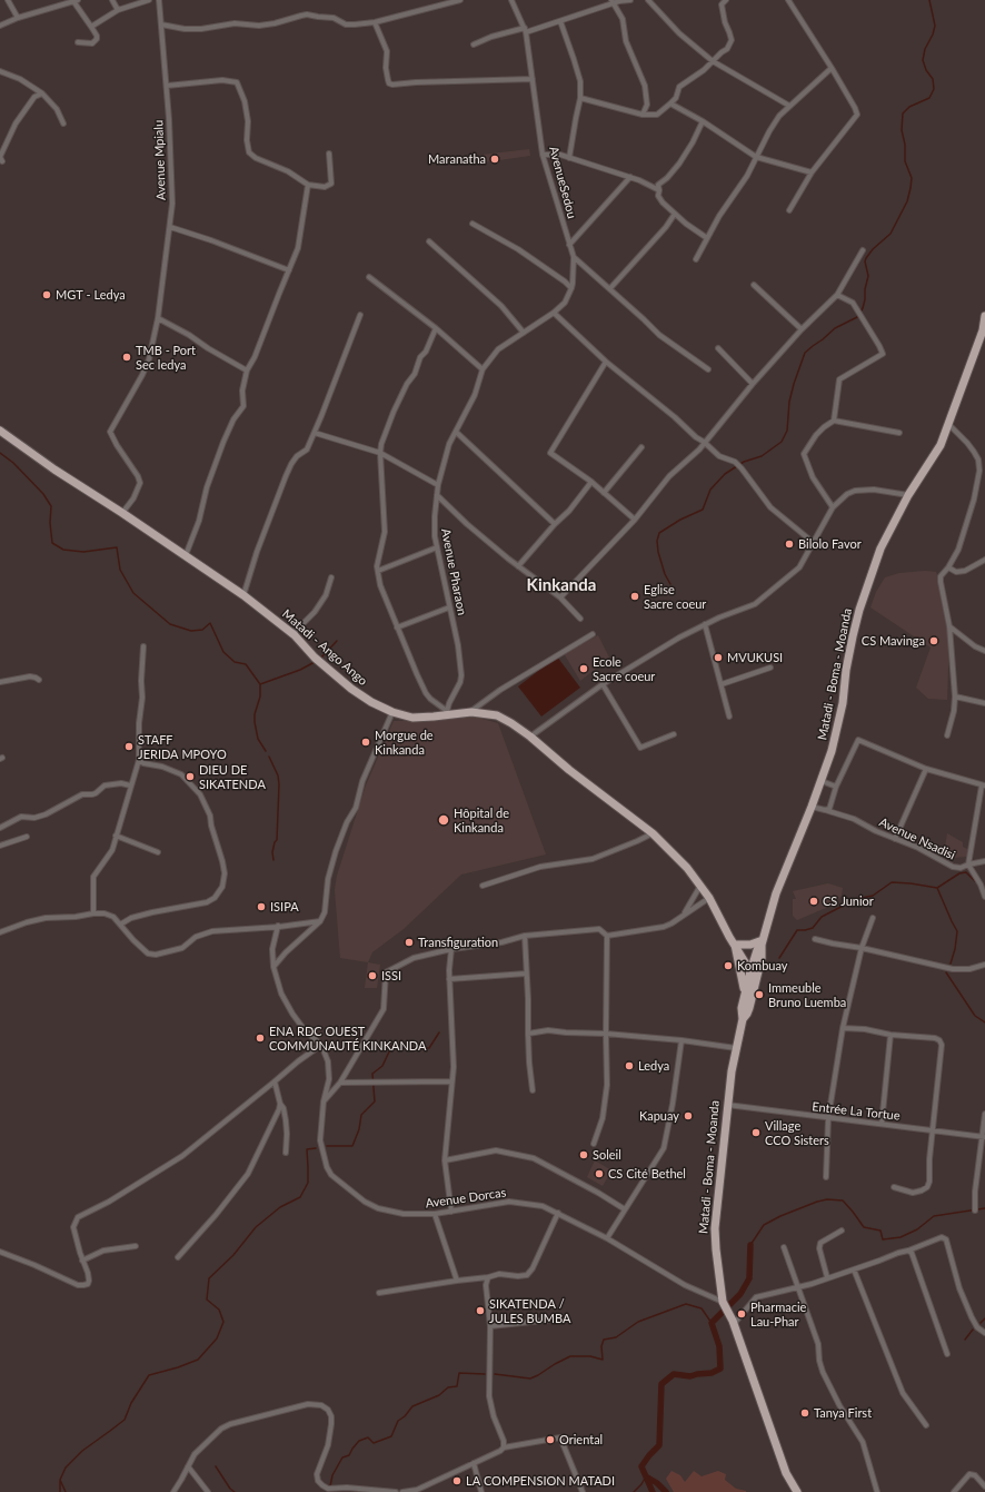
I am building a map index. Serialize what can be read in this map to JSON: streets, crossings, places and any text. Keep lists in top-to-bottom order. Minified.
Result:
{"streets":{"highway":["Matadi - Ango Ango","Matadi - Boma - Moanda"],"street":["Avenue Mpialu","AvenueSedou","Avenue Pharaon","Avenue Nsadisi","Entrée La Tortue","Avenue Dorcas"]},"crossings":[["Avenue Mpialu","Matadi - Ango Ango"],["AvenueSedou","Avenue Pharaon"],["Avenue Pharaon","Matadi - Ango Ango"],["Matadi - Ango Ango","Matadi - Boma - Moanda"],["Matadi - Boma - Moanda","Avenue Nsadisi"],["Matadi - Boma - Moanda","Entrée La Tortue"],["Matadi - Boma - Moanda","Avenue Dorcas"]],"districts":["Kinkanda"],"places":["Maranatha","MGT - Ledya","TMB - Port Sec ledya","Bilolo Favor","Eglise Sacre coeur","CS Mavinga","MVUKUSI","Ecole Sacre coeur","Morgue de Kinkanda","STAFF JERIDA MPOYO","DIEU DE SIKATENDA","Hôpital de Kinkanda","CS Junior","ISIPA","Transfiguration","Kombuay","ISSI","Immeuble Bruno Luemba","ENA RDC OUEST COMMUNAUTÉ KINKANDA","Ledya","Kapuay","Village CCO Sisters","Soleil","CS Cité Bethel","SIKATENDA / JULES BUMBA","Pharmacie Lau-Phar","Tanya First","Oriental","LA COMPENSION MATADI"]}
